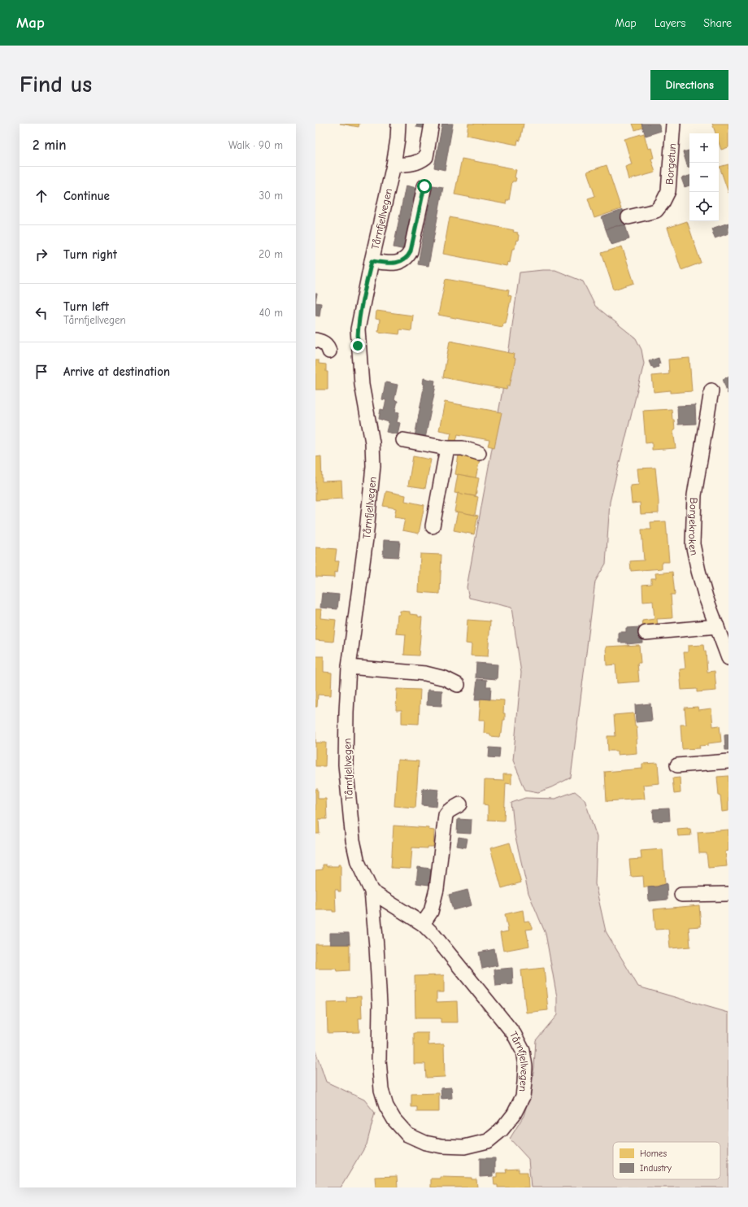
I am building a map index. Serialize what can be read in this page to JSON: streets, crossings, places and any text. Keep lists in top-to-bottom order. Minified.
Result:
{"streets":{"street":["Borgetun","Tårnfjellvegen","Borgekroken"]},"legend":["Homes","Industry"],"page":{"header":"Map","nav":["Map","Layers","Share"],"buttons":"Directions","title":"Find us","heading":["2 min","Walk · 90 m"],"map_buttons":["+","−"],"list":[["Continue","30 m"],["Turn right","20 m"],["Turn left","Tårnfjellvegen","40 m"],"Arrive at destination"]}}
